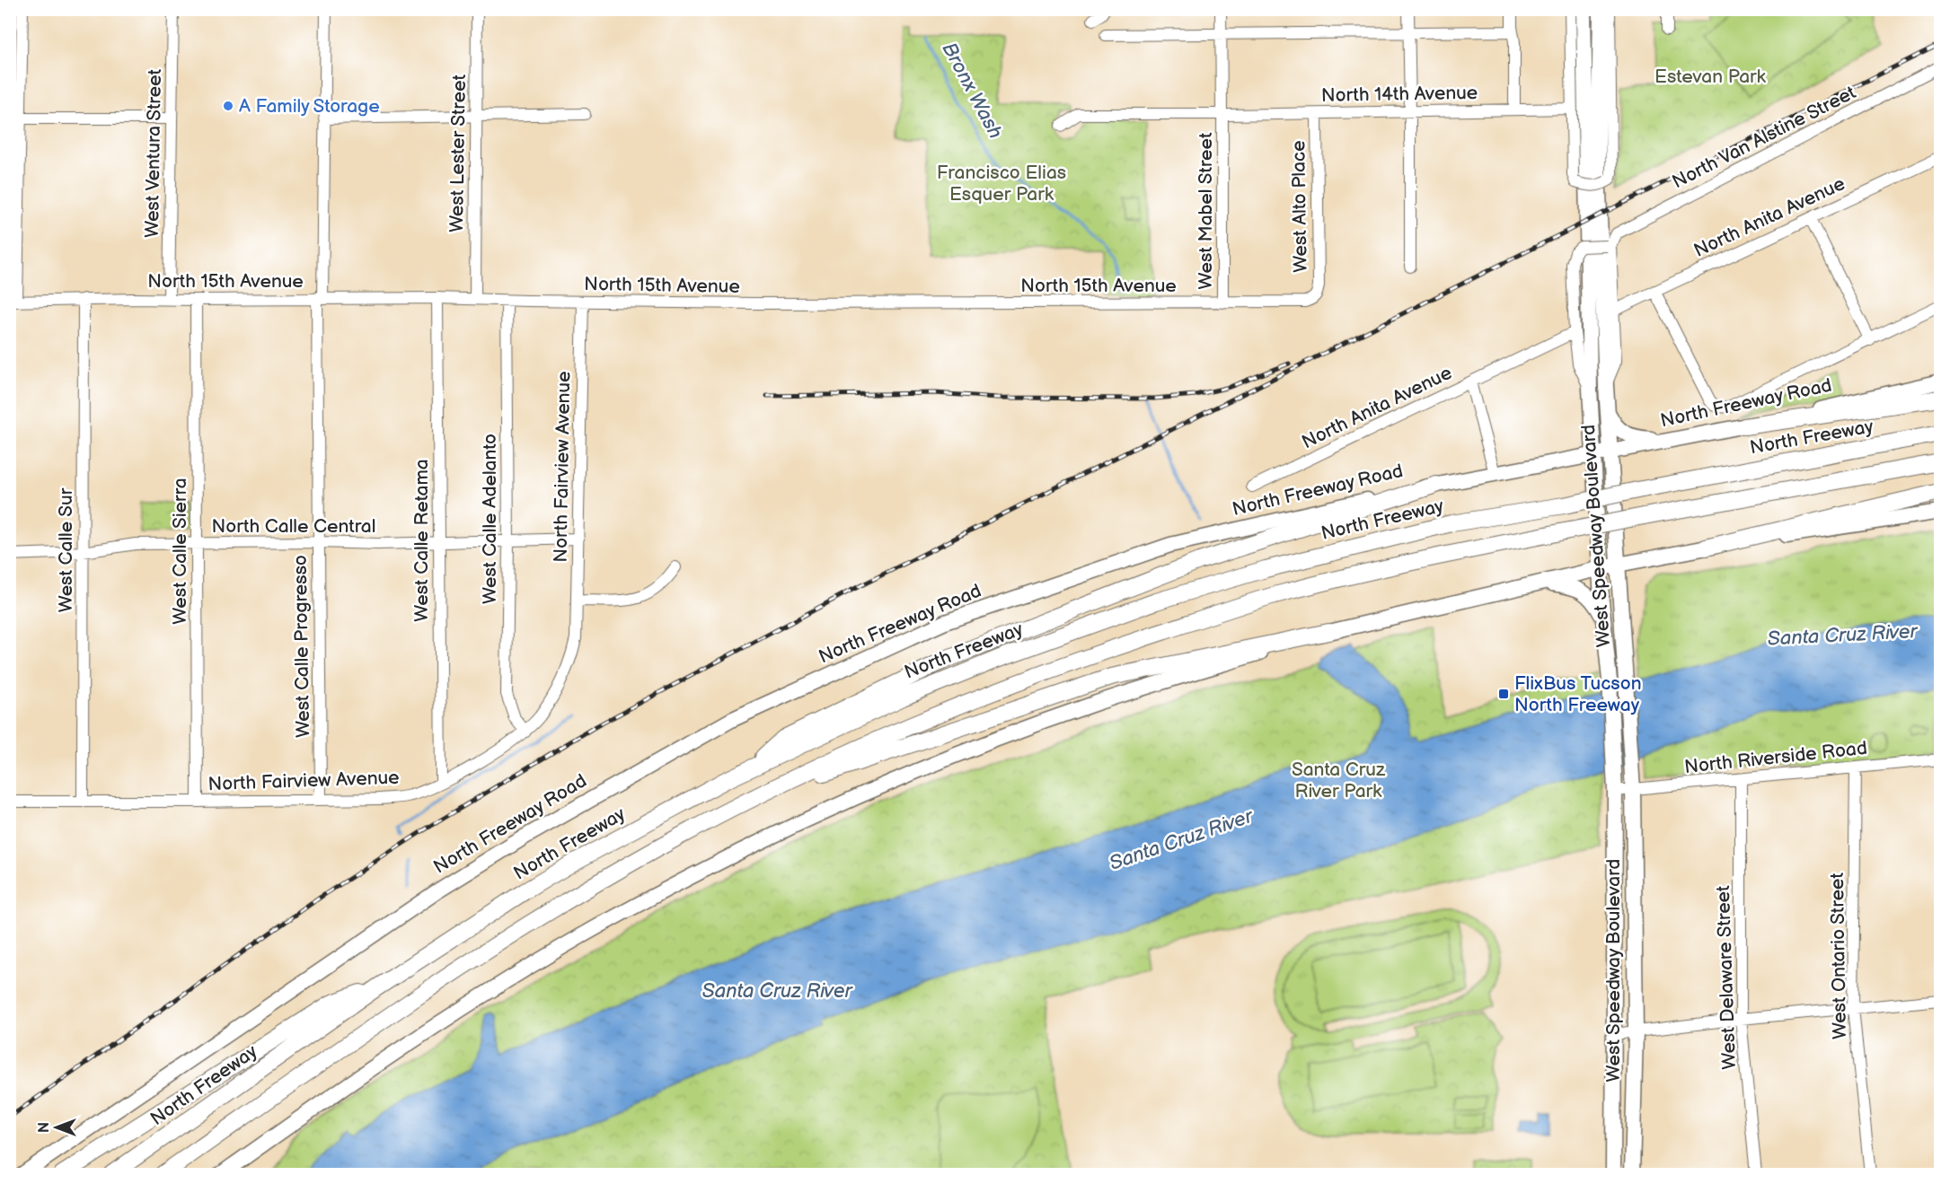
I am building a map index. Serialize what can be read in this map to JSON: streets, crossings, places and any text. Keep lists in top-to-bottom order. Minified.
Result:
{"streets":{"highway":["North Freeway"],"main road":["North Freeway Road","West Speedway Boulevard"],"street":["North 14th Avenue","North Van Alstine Street","West Ventura Street","West Lester Street","West Alto Place","West Mabel Street","North Anita Avenue","North 15th Avenue","North Fairview Avenue","West Calle Adelanto","North Calle Central","West Calle Retama","West Calle Sur","West Calle Sierra","West Calle Progresso","North Riverside Road","West Ontario Street","West Delaware Street"]},"crossings":[["North 14th Avenue","West Alto Place"],["North 14th Avenue","West Mabel Street"],["West Ventura Street","North 15th Avenue"],["West Lester Street","North 15th Avenue"],["West Alto Place","North 15th Avenue"],["West Mabel Street","North 15th Avenue"],["North 15th Avenue","North Fairview Avenue"],["North 15th Avenue","West Calle Adelanto"],["North 15th Avenue","West Calle Retama"],["North 15th Avenue","West Calle Sur"],["North 15th Avenue","West Calle Sierra"],["North 15th Avenue","West Calle Progresso"],["North Freeway Road","West Speedway Boulevard"],["North Fairview Avenue","West Calle Adelanto"],["North Fairview Avenue","North Calle Central"],["North Fairview Avenue","West Calle Retama"],["North Fairview Avenue","West Calle Sur"],["North Fairview Avenue","West Calle Sierra"],["North Fairview Avenue","West Calle Progresso"],["West Calle Adelanto","North Calle Central"],["North Calle Central","West Calle Retama"],["North Calle Central","West Calle Sur"],["North Calle Central","West Calle Sierra"],["North Calle Central","West Calle Progresso"],["West Speedway Boulevard","North Riverside Road"],["North Riverside Road","West Ontario Street"],["North Riverside Road","West Delaware Street"]],"water":["Bronx Wash","Santa Cruz River"],"parks":["Estevan Park","Francisco Elias Esquer Park","Santa Cruz River Park"],"places":{"other":["A Family Storage"],"transit":["FlixBus Tucson North Freeway"]},"north":"left"}
